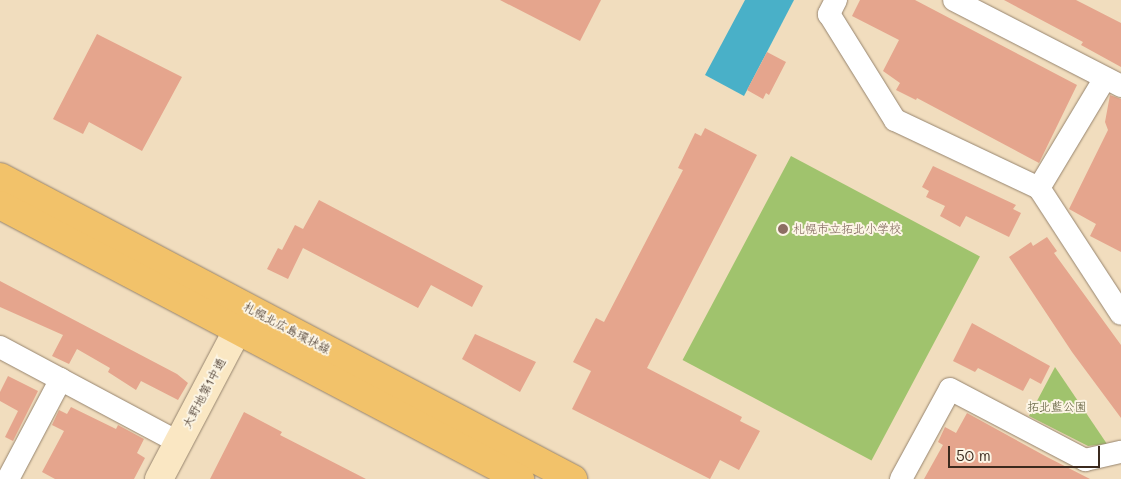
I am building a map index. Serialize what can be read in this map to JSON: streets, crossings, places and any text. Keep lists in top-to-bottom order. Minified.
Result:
{"streets":{"main road":["札幌北広島環状線"],"street":["大野地第1中通"]},"crossings":[["札幌北広島環状線","大野地第1中通"]],"parks":["拓北藍公園"],"places":["札幌市立拓北小学校"],"scale_bar":"50 m"}
